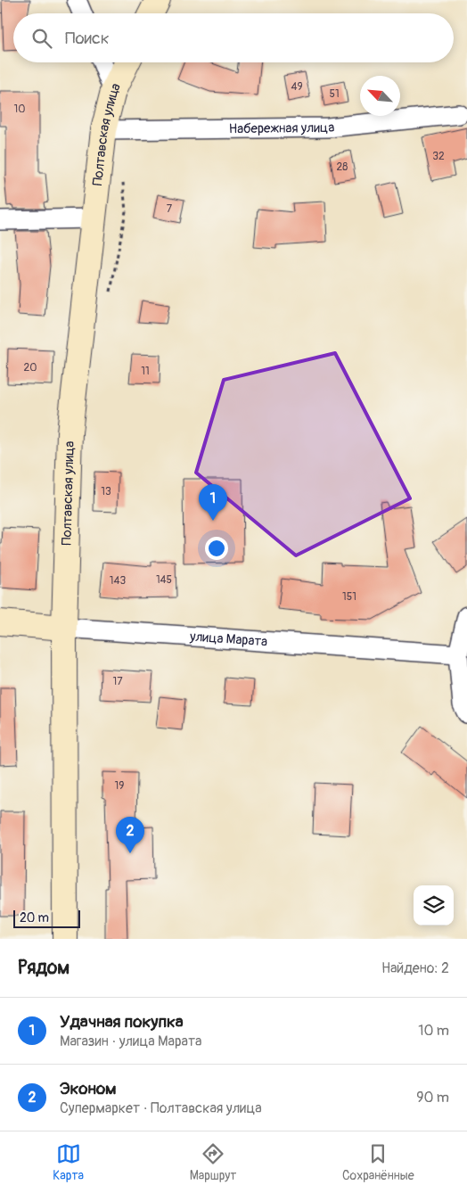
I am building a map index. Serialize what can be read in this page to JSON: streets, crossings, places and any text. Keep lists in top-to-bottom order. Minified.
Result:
{"streets":{"street":["Набережная улица","Полтавская улица","улица Марата"]},"crossings":[["Набережная улица","Полтавская улица"],["Полтавская улица","улица Марата"]],"house_numbers":["49","51","10","32","28","7","20","11","13","145","143","151","17","19"],"scale_bar":"20 m","north":"top left","page":{"search":"Поиск","pins":["1","2"],"scale":"20 m","heading":["Рядом","Найдено: 2"],"list":[{"mark":"1","name":"Удачная покупка","note":"Магазин · улица Марата","value":"10 m"},{"mark":"2","name":"Эконом","note":"Супермаркет · Полтавская улица","value":"90 m"}],"nav":["Карта","Маршрут","Сохранённые"]}}
